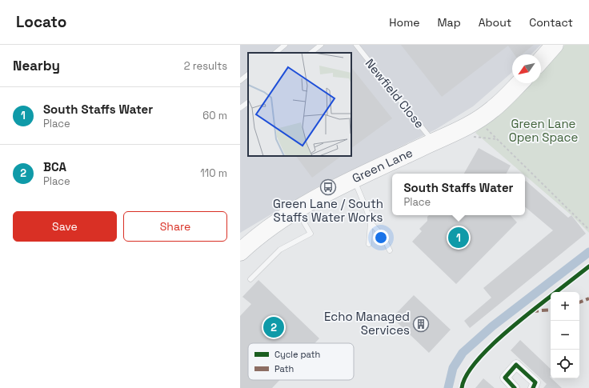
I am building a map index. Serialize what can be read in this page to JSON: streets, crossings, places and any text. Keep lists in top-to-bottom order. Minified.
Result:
{"streets":{"highway":["Green Lane"],"lane":["Newfield Close"]},"crossings":[["Newfield Close","Green Lane"]],"parks":["Green Lane Open Space"],"places":{"bus stop":["Green Lane / South Staffs Water Works"],"building":["Echo Managed Services"]},"legend":["Cycle path","Path"],"north":"bottom left","page":{"header":"Locato","nav":["Home","Map","About","Contact"],"heading":["Nearby","2 results"],"list":[{"mark":"1","name":"South Staffs Water","note":"Place","value":"60 m"},{"mark":"2","name":"BCA","note":"Place","value":"110 m"}],"popup":["South Staffs Water","Place"],"buttons":["Save","Share"],"pins":["1","2"],"map_buttons":["+","−"]}}
